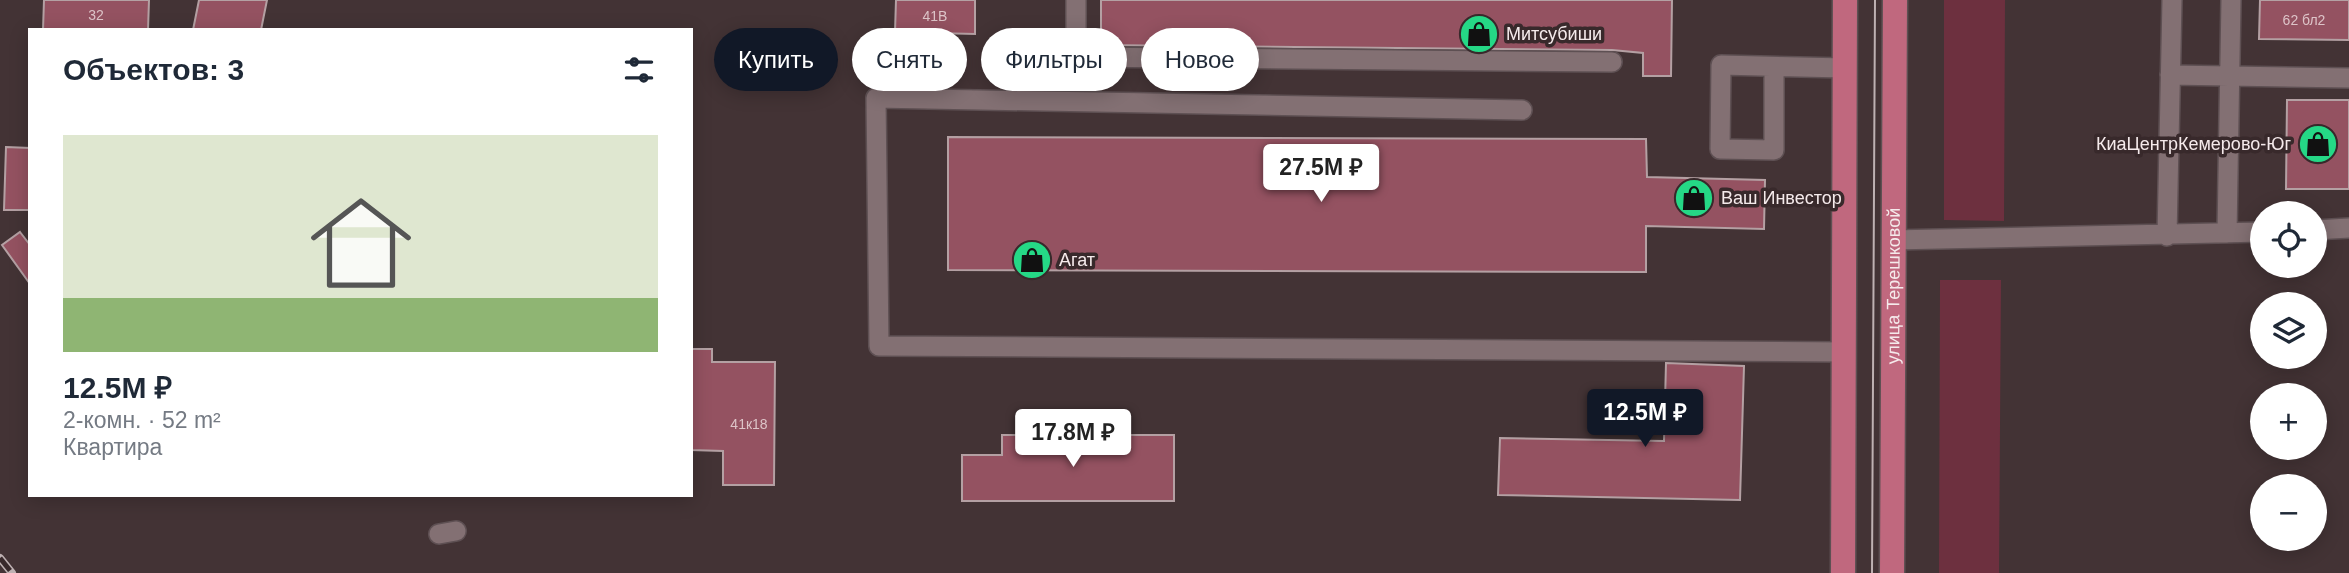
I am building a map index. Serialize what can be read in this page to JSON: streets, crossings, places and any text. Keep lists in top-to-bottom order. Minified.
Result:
{"streets":{"main road":["улица Терешковой"]},"places":{"shop":["Митсубиши","КиаЦентрКемерово-Юг","Ваш Инвестор","Агат"]},"house_numbers":["32","41В","62 бл2","41к18"],"page":{"chip":["Купить","Снять","Фильтры","Новое"],"heading":"Объектов: 3","list":[{"name":"12.5M ₽","note":"2-комн. · 52 m² · Квартира"}],"price":["27.5M ₽","12.5M ₽","17.8M ₽"],"map_buttons":["+","−"]}}
